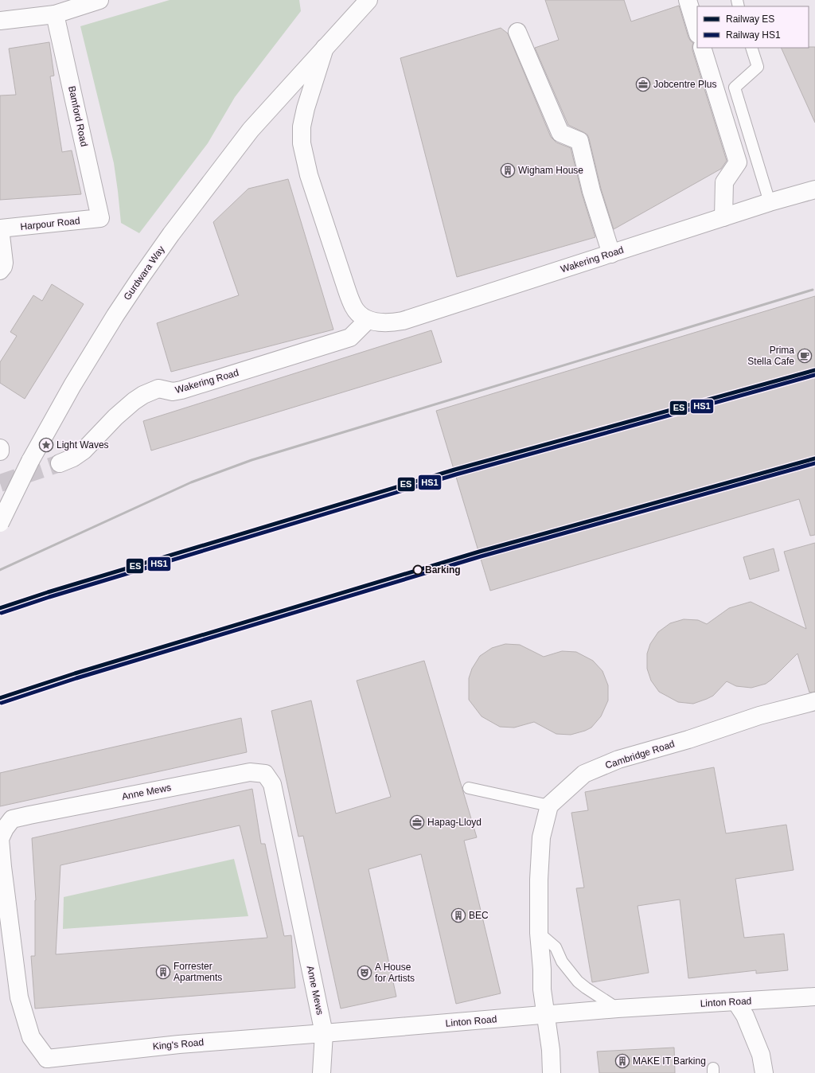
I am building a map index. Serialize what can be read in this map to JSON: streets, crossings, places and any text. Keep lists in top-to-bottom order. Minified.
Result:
{"streets":{"street":["Bamford Road","Harpour Road","Wakering Road","Gurdwara Way","Cambridge Road","Anne Mews","Linton Road","King's Road"]},"crossings":[["Bamford Road","Harpour Road"],["Wakering Road","Gurdwara Way"],["Anne Mews","Linton Road"],["Anne Mews","King's Road"],["Linton Road","King's Road"]],"places":{"office":["Jobcentre Plus","Hapag-Lloyd"],"building":["Wigham House","BEC","Forrester Apartments","MAKE IT Barking"],"cafe":["Prima Stella Cafe"],"place":["Light Waves"],"other":["Barking"],"theatre":["A House for Artists"]},"lines":["rail line ES","rail line HS1"],"legend":["Railway ES","Railway HS1"]}
